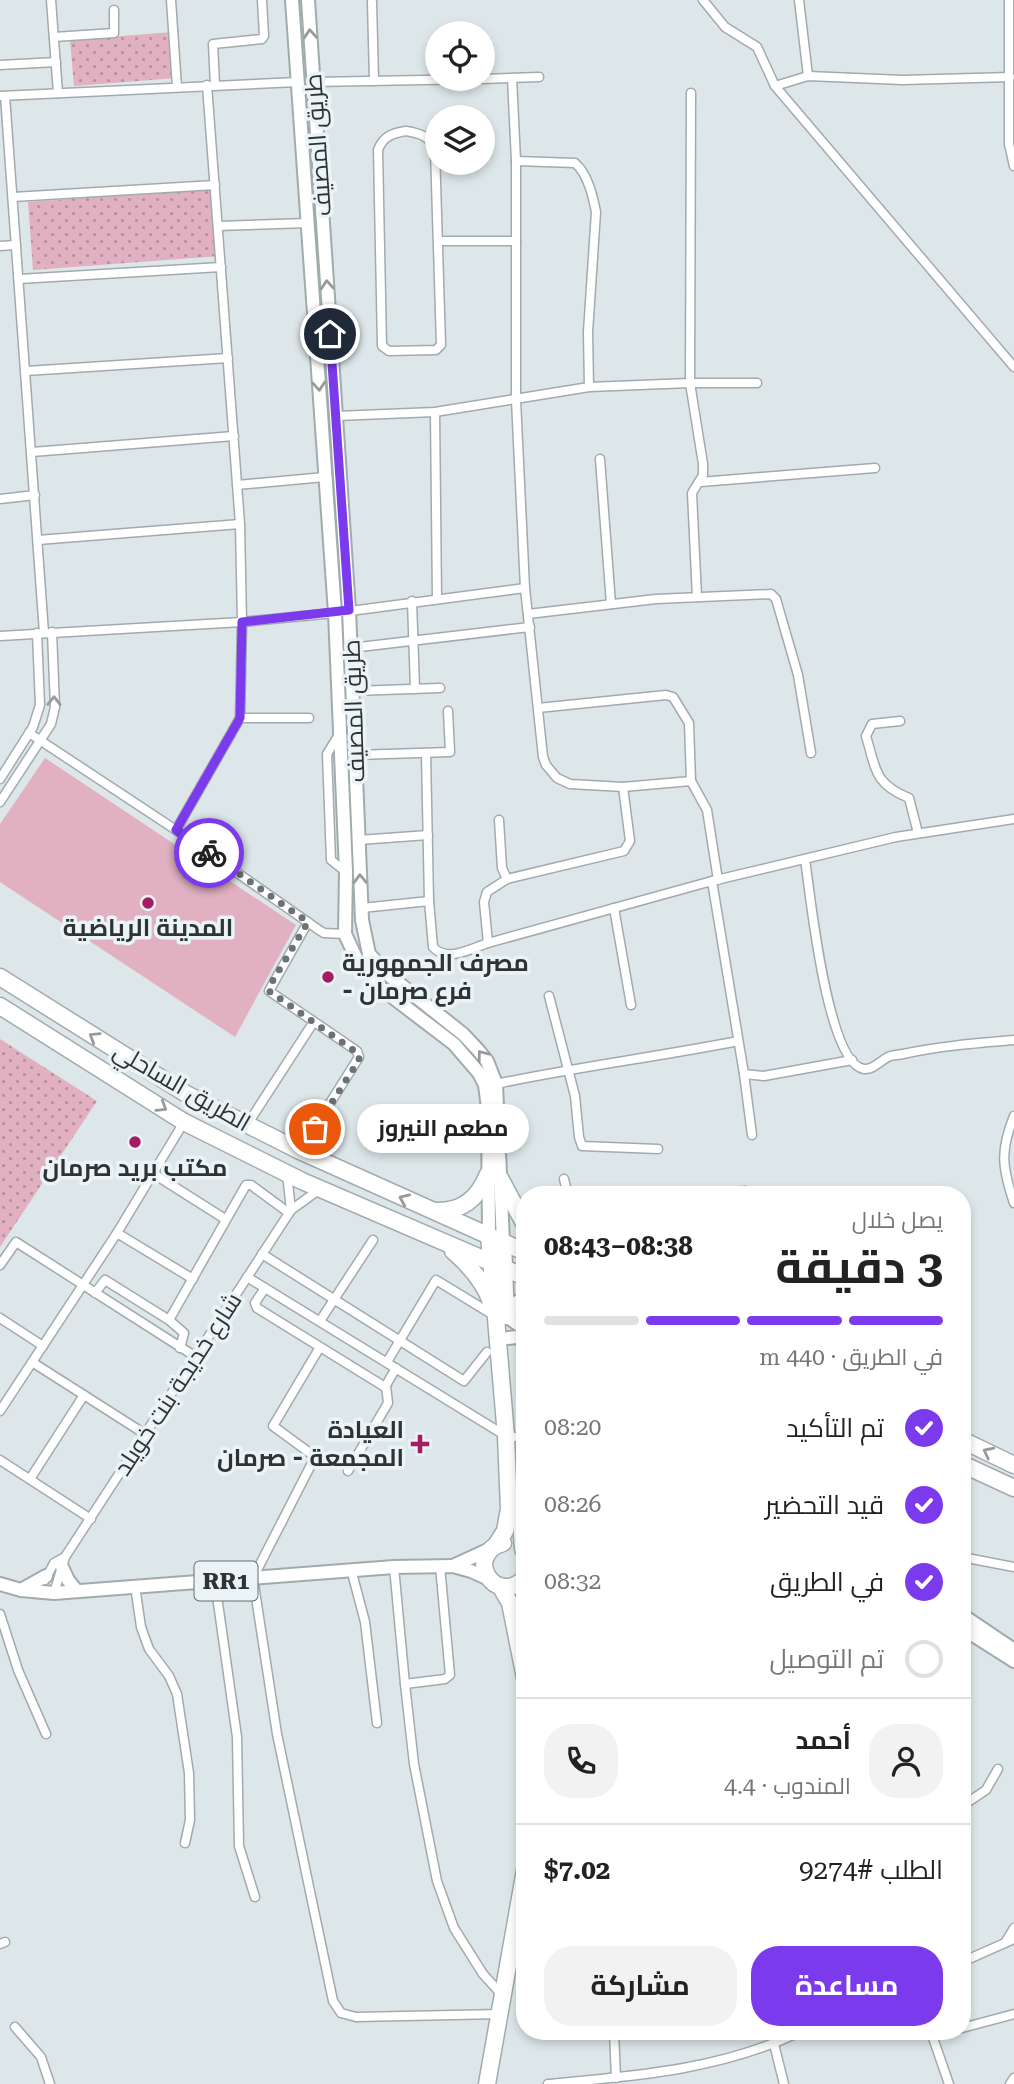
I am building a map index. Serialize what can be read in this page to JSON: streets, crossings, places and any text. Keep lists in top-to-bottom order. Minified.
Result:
{"streets":{"highway":["الطريق الساحلي"],"main road":["طريق المصيف","RR1"],"street":["شارع خديجة بنت خويلد"]},"crossings":[["طريق المصيف","الطريق الساحلي"]],"places":{"other":["المدينة الرياضية","مصرف الجمهورية - فرع صرمان","مطعم النيروز","مكتب بريد صرمان"],"health":["العيادة المجمعة - صرمان"]},"page":{"bubble":"مطعم النيروز","heading":["3 دقيقة","يصل خلال","08:38–08:43"],"panel":["أحمد","المندوب · 4.4","الطلب #9274","$7.02"],"bar":"في الطريق · 440 m","list":[["تم التأكيد","08:20"],["قيد التحضير","08:26"],["في الطريق","08:32"],"تم التوصيل"],"buttons":["مساعدة","مشاركة"]}}
